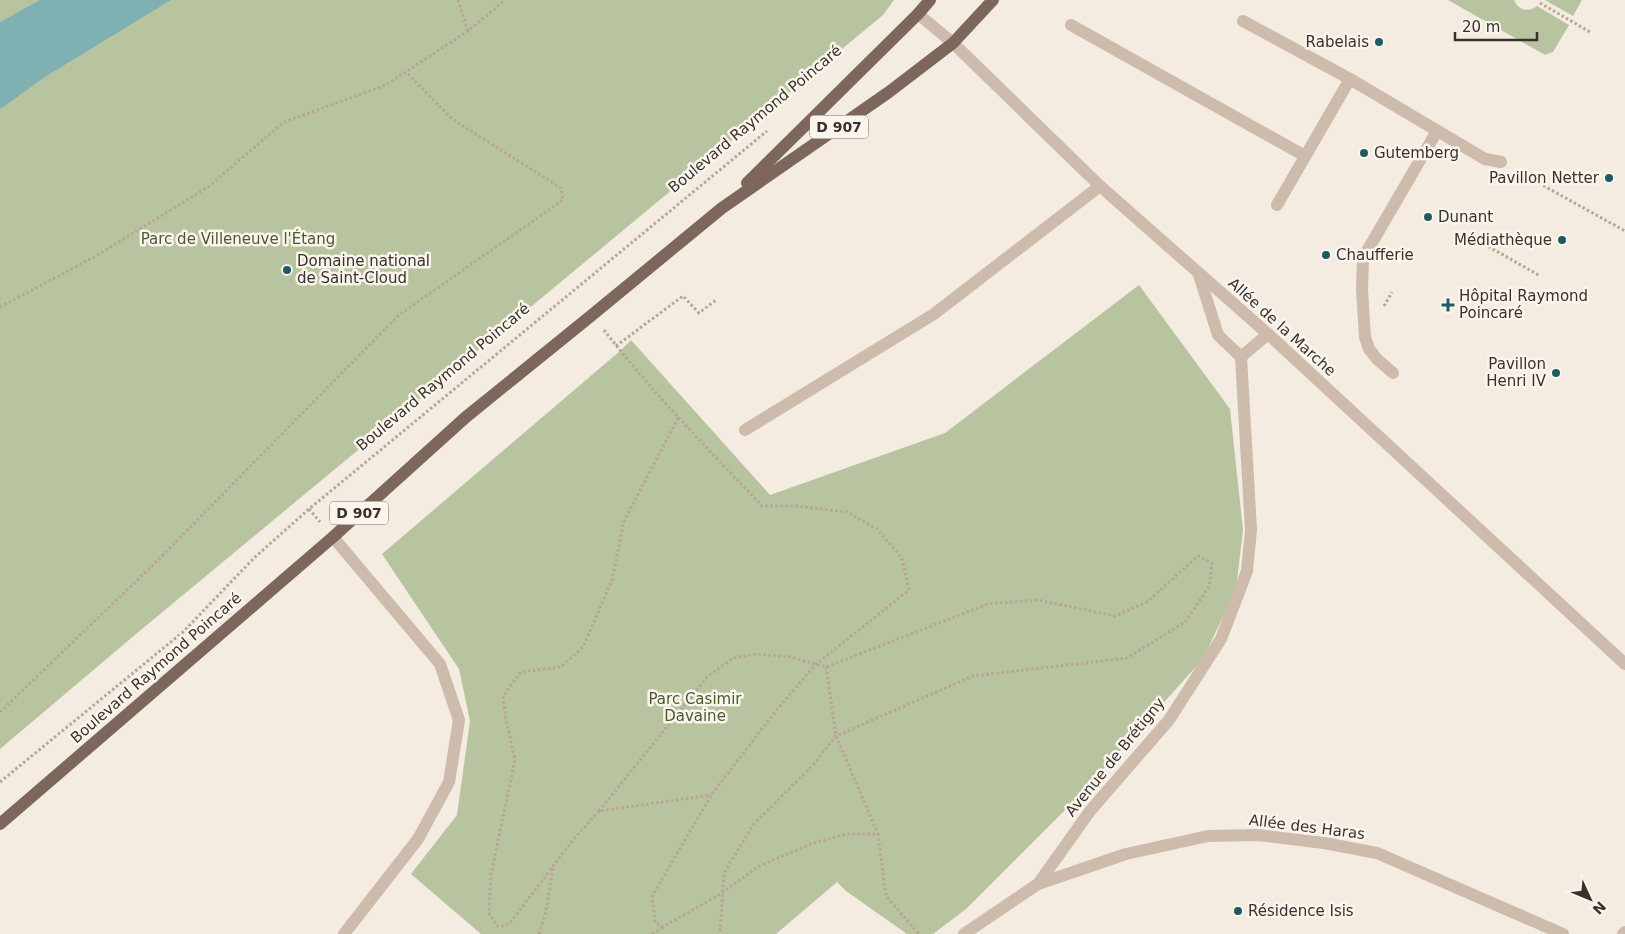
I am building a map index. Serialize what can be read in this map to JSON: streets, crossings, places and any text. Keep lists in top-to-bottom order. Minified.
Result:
{"streets":{"main road":["Boulevard Raymond Poincaré","D 907"],"street":["Allée de la Marche","Avenue de Brétigny","Allée des Haras"]},"crossings":[["Boulevard Raymond Poincaré","Allée de la Marche"],["Avenue de Brétigny","Allée des Haras"]],"parks":["Parc de Villeneuve l'Étang","Parc Casimir Davaine"],"places":{"other":["Rabelais","Gutemberg","Pavillon Netter","Dunant","Médiathèque","Chaufferie","Domaine national de Saint-Cloud","Pavillon Henri IV","Résidence Isis"],"health":["Hôpital Raymond Poincaré"]},"scale_bar":"20 m","north":"bottom right"}
